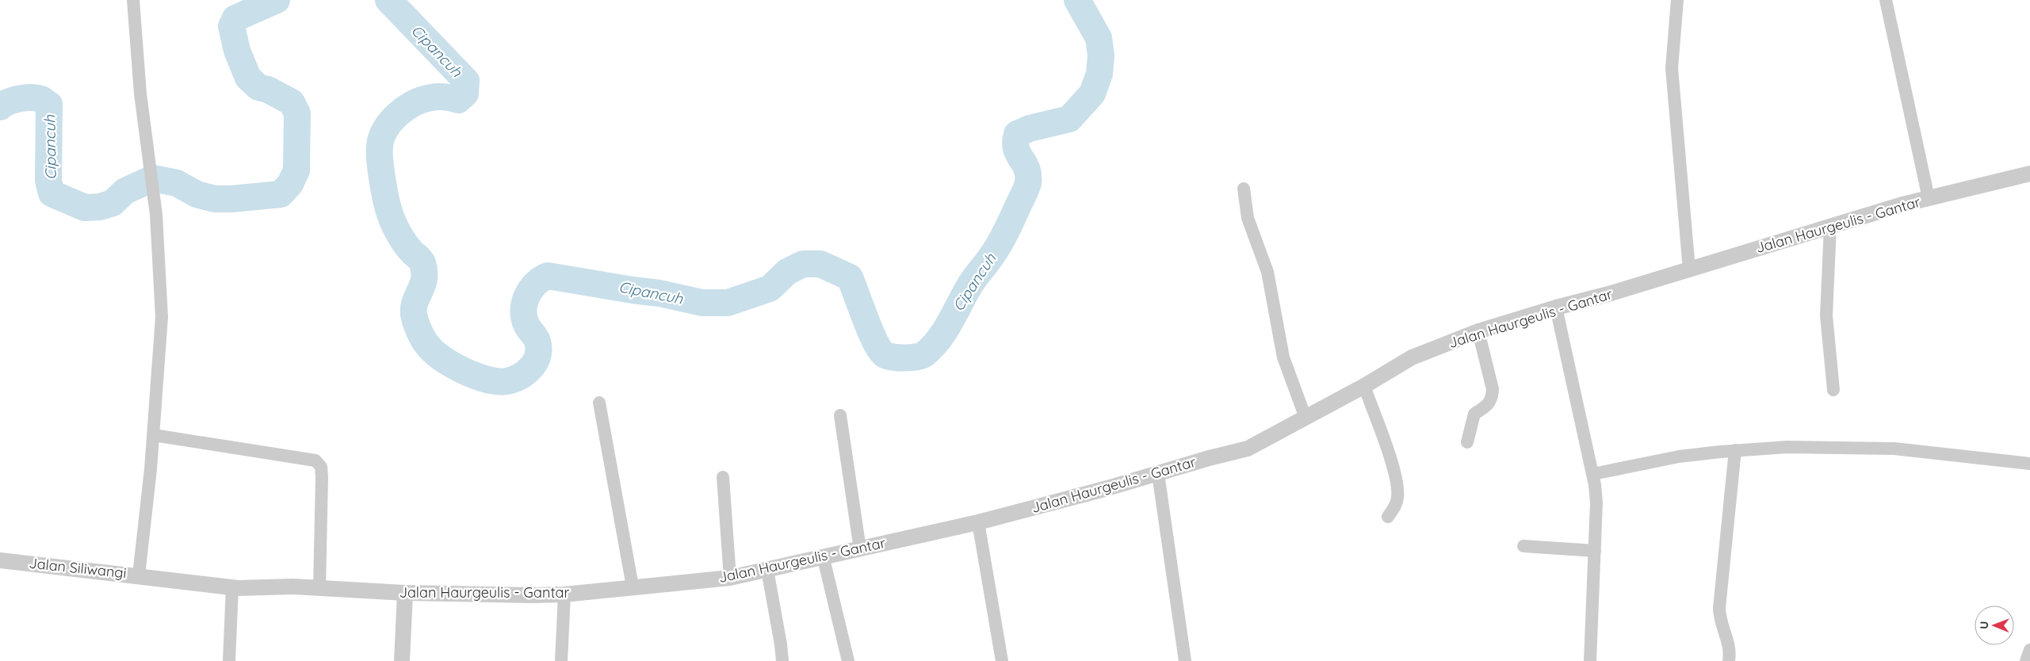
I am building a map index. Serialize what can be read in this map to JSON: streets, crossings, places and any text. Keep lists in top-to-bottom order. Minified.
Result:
{"streets":{"street":["Jalan Haurgeulis - Gantar","Jalan Siliwangi"]},"crossings":[["Jalan Haurgeulis - Gantar","Jalan Siliwangi"]],"water":["Cipancuh"],"north":"left"}
